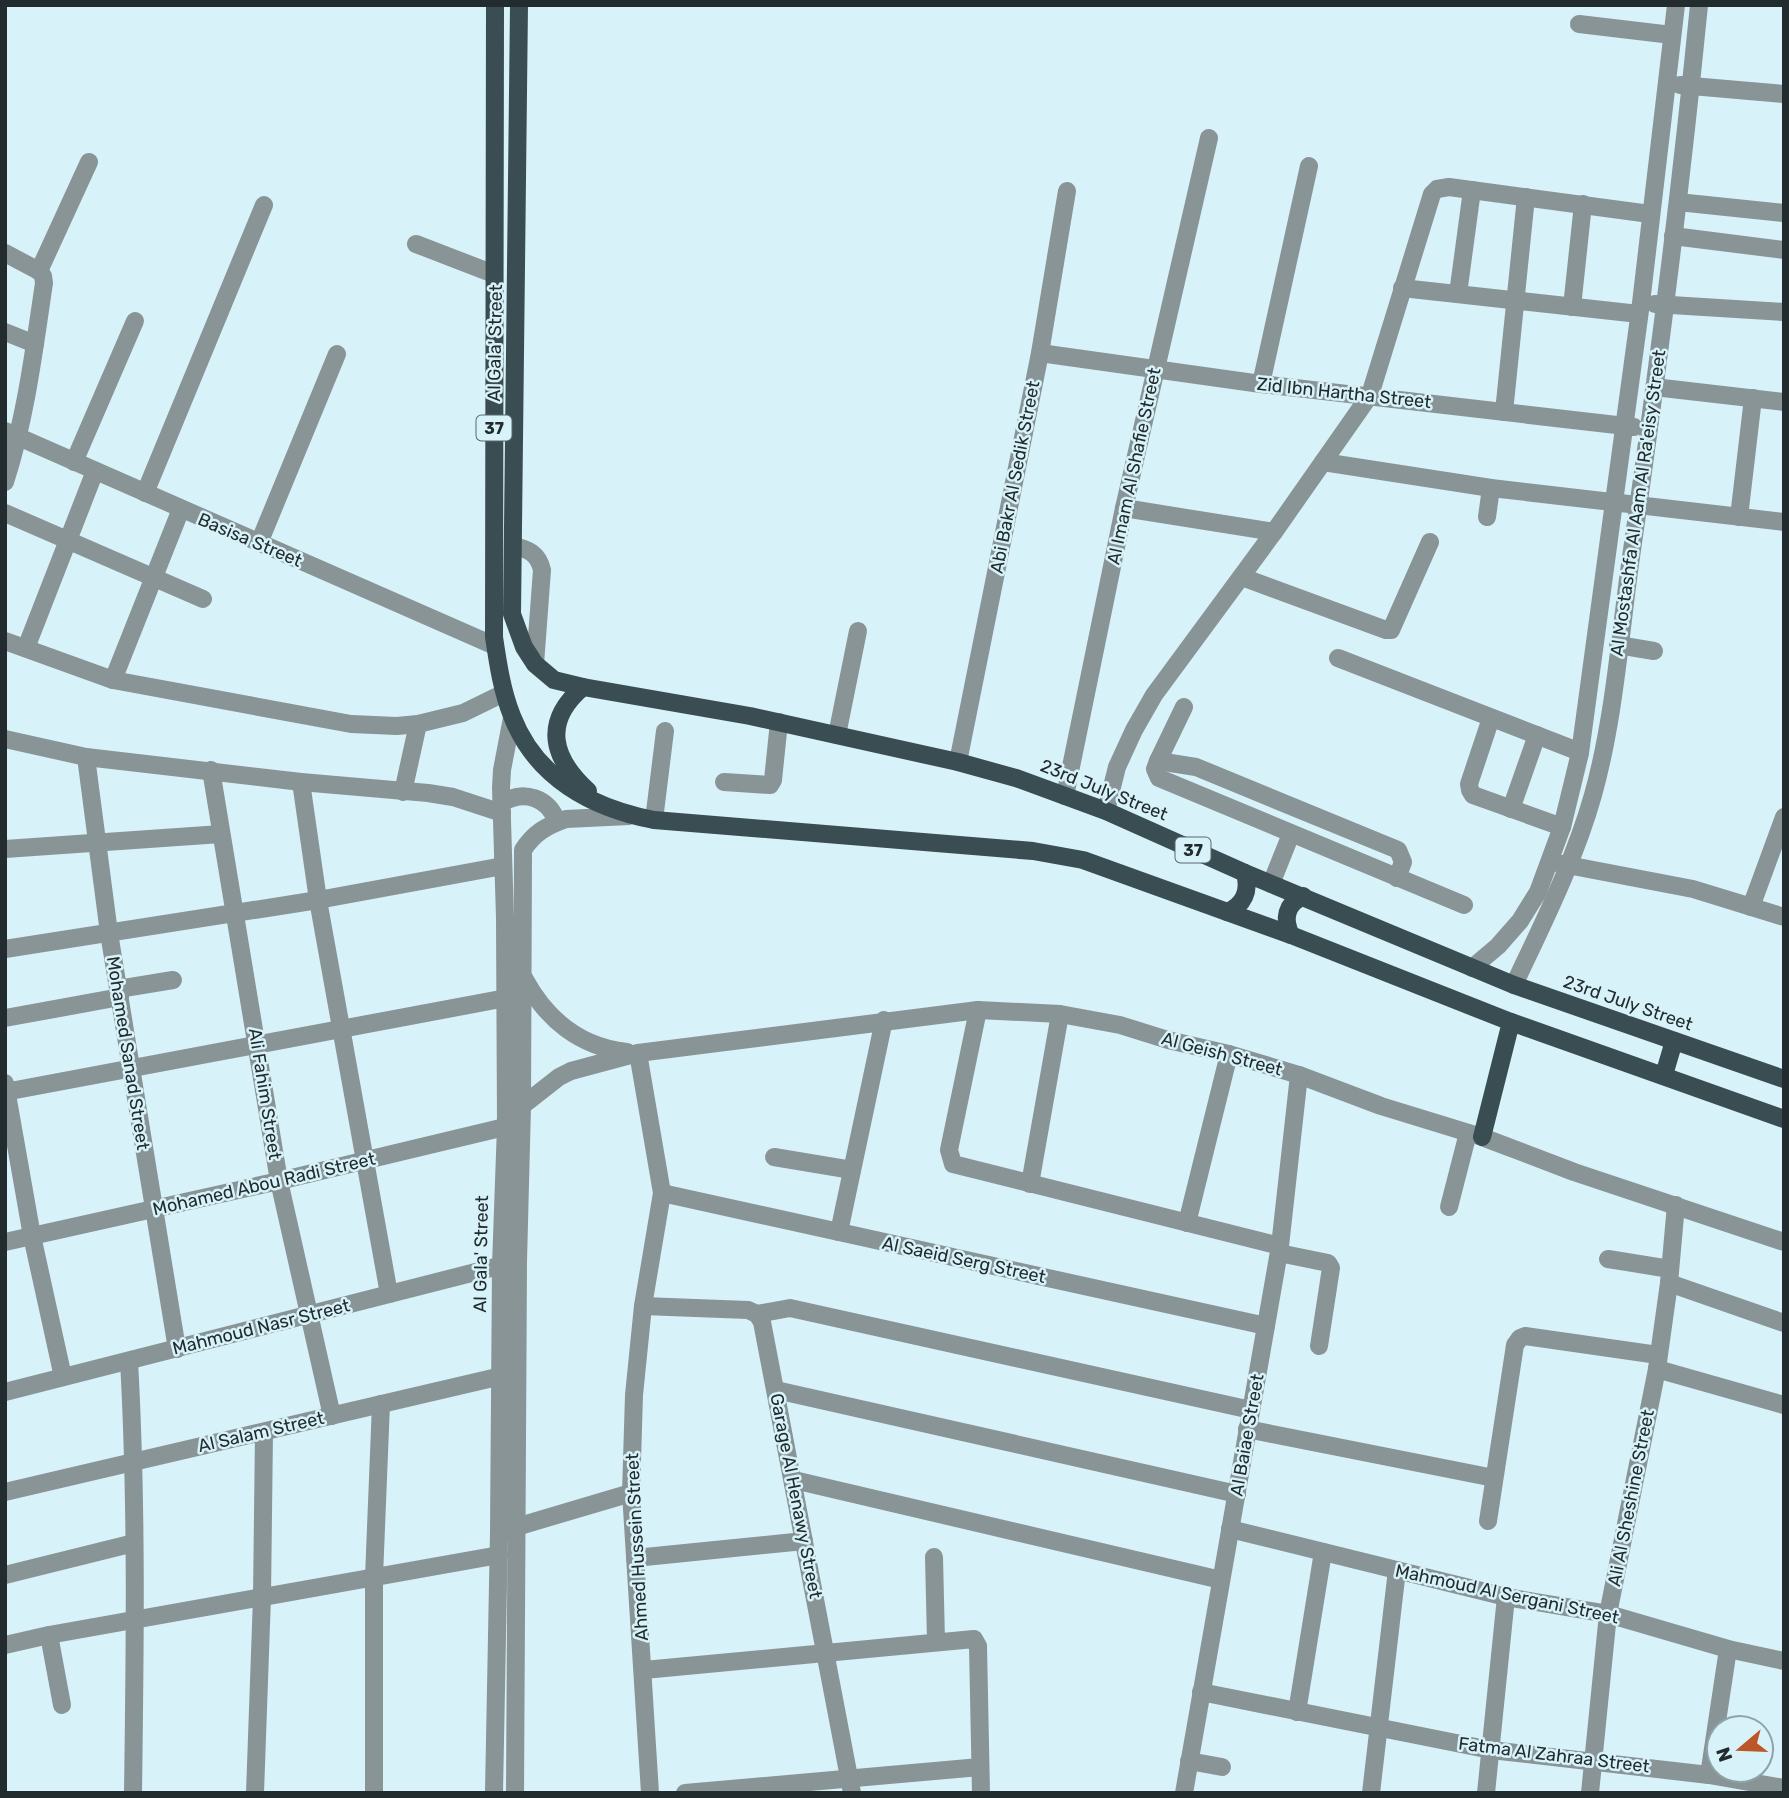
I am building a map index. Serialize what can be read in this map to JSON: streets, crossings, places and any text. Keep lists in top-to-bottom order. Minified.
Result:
{"streets":{"main road":["Al Gala' Street","37","23rd July Street"],"street":["Zid Ibn Hartha Street","Al Imam Al Shafie Street","Abi Bakr Al Sedik Street","Al Mostashfa Al Aam Al Ra'eisy Street","Basisa Street","Mohamed Sanad Street","Al Geish Street","Ali Fahim Street","Mohamed Abou Radi Street","Al Saeid Serg Street","Mahmoud Nasr Street","Al Salam Street","Al Baiae Street","Garage Al Henawy Street","Ali Al Sheshine Street","Ahmed Hussein Street","Mahmoud Al Sergani Street","Fatma Al Zahraa Street"]},"crossings":[["Al Gala' Street","37"],["Al Gala' Street","Basisa Street"],["Al Gala' Street","Al Geish Street"],["Al Gala' Street","Mohamed Abou Radi Street"],["Al Gala' Street","Mahmoud Nasr Street"],["Al Gala' Street","Al Salam Street"],["Zid Ibn Hartha Street","Al Imam Al Shafie Street"],["Zid Ibn Hartha Street","Abi Bakr Al Sedik Street"],["Zid Ibn Hartha Street","Al Mostashfa Al Aam Al Ra'eisy Street"],["37","23rd July Street"],["Al Imam Al Shafie Street","23rd July Street"],["Abi Bakr Al Sedik Street","23rd July Street"],["Al Mostashfa Al Aam Al Ra'eisy Street","23rd July Street"],["Mohamed Sanad Street","Mohamed Abou Radi Street"],["Mohamed Sanad Street","Mahmoud Nasr Street"],["Al Geish Street","Mohamed Abou Radi Street"],["Al Geish Street","Al Baiae Street"],["Al Geish Street","Ali Al Sheshine Street"],["Al Geish Street","Ahmed Hussein Street"],["Ali Fahim Street","Mohamed Abou Radi Street"],["Ali Fahim Street","Mahmoud Nasr Street"],["Ali Fahim Street","Al Salam Street"],["Al Saeid Serg Street","Al Baiae Street"],["Al Saeid Serg Street","Ahmed Hussein Street"],["Al Baiae Street","Mahmoud Al Sergani Street"],["Al Baiae Street","Fatma Al Zahraa Street"],["Ali Al Sheshine Street","Mahmoud Al Sergani Street"],["Ali Al Sheshine Street","Fatma Al Zahraa Street"]],"north":"left"}
